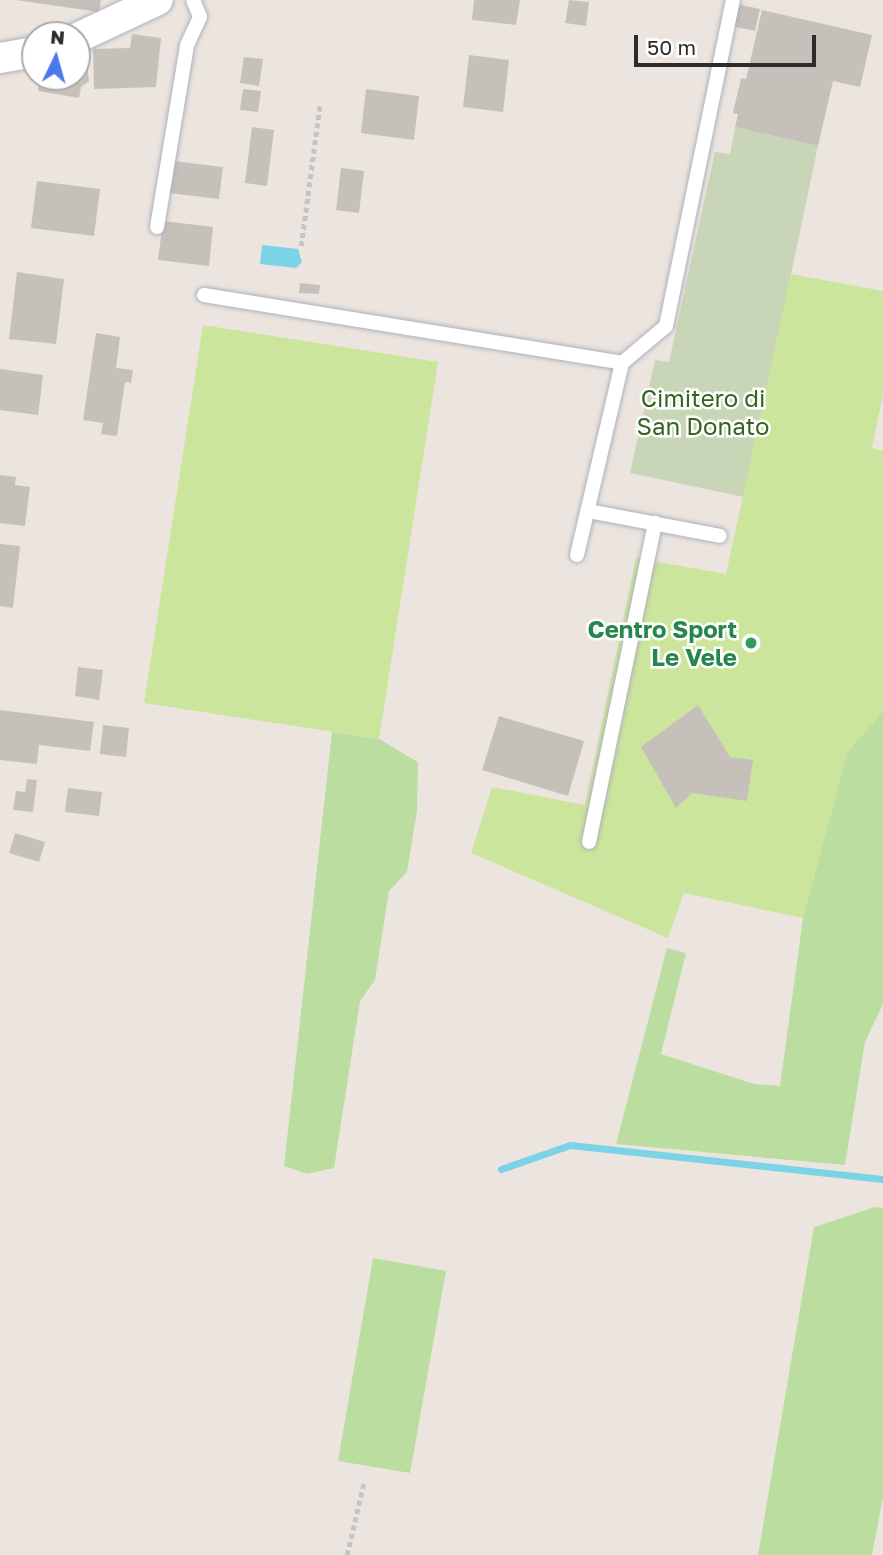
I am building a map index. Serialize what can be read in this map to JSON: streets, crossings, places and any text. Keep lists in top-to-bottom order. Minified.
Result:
{"parks":["Cimitero di San Donato"],"places":["Centro Sport Le Vele"],"scale_bar":"50 m","north":"top"}
